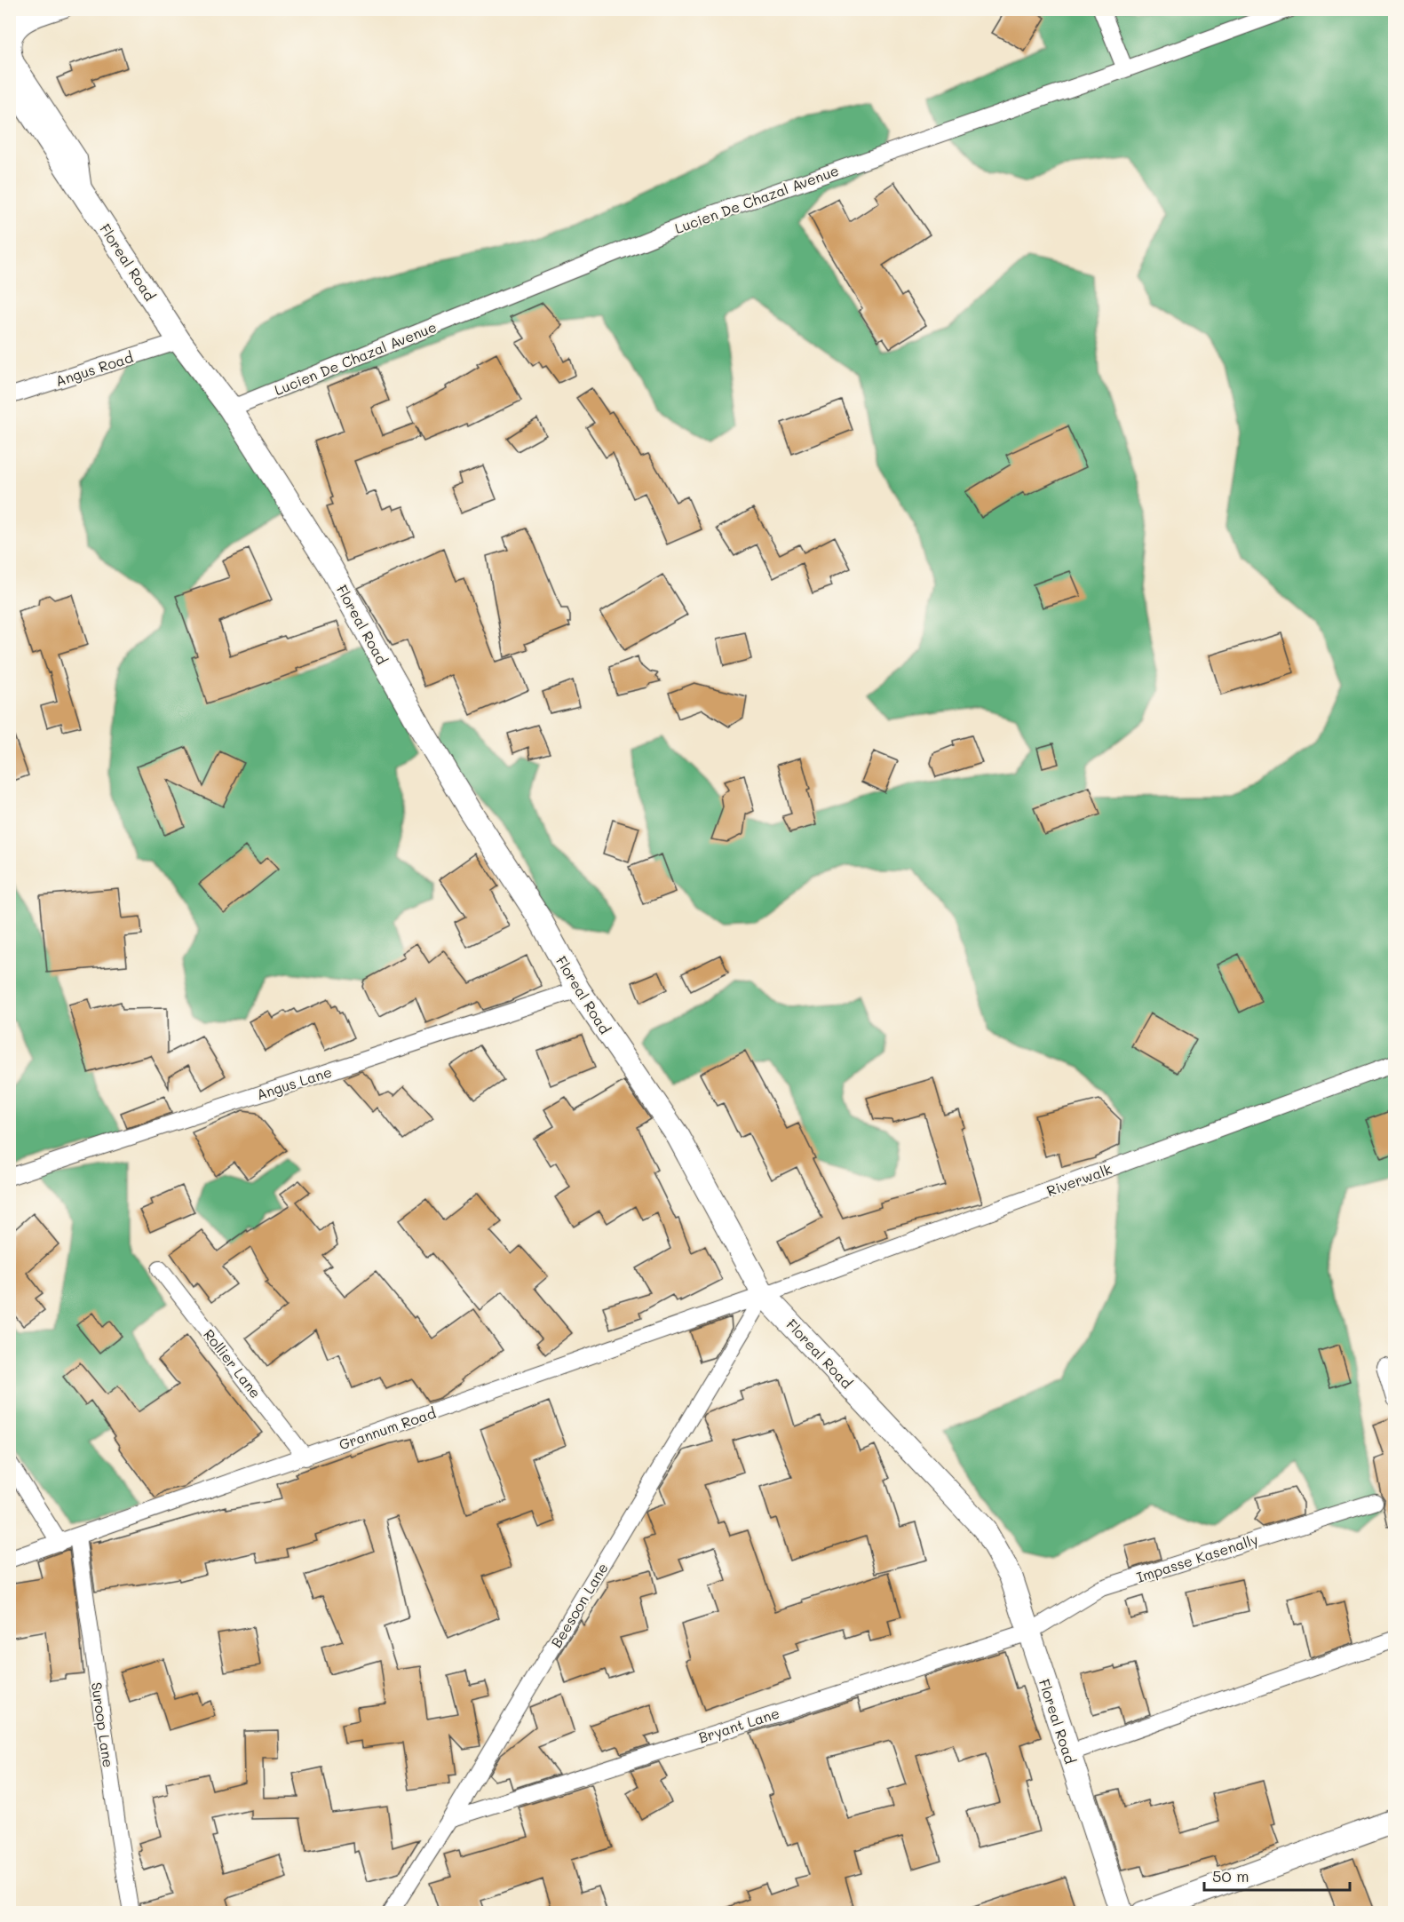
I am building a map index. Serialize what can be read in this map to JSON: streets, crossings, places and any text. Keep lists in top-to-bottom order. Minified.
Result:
{"streets":{"main road":["Floreal Road"],"street":["Lucien De Chazal Avenue","Angus Road","Angus Lane","Riverwalk","Rollier Lane","Grannum Road","Impasse Kasenally","Beesoon Lane","Suroop Lane","Bryant Lane"]},"crossings":[["Lucien De Chazal Avenue","Floreal Road"],["Floreal Road","Angus Road"],["Floreal Road","Angus Lane"],["Floreal Road","Riverwalk"],["Floreal Road","Grannum Road"],["Floreal Road","Impasse Kasenally"],["Floreal Road","Beesoon Lane"],["Floreal Road","Bryant Lane"],["Riverwalk","Grannum Road"],["Riverwalk","Beesoon Lane"],["Rollier Lane","Grannum Road"],["Grannum Road","Beesoon Lane"],["Grannum Road","Suroop Lane"],["Impasse Kasenally","Bryant Lane"],["Beesoon Lane","Bryant Lane"]],"scale_bar":"50 m"}
